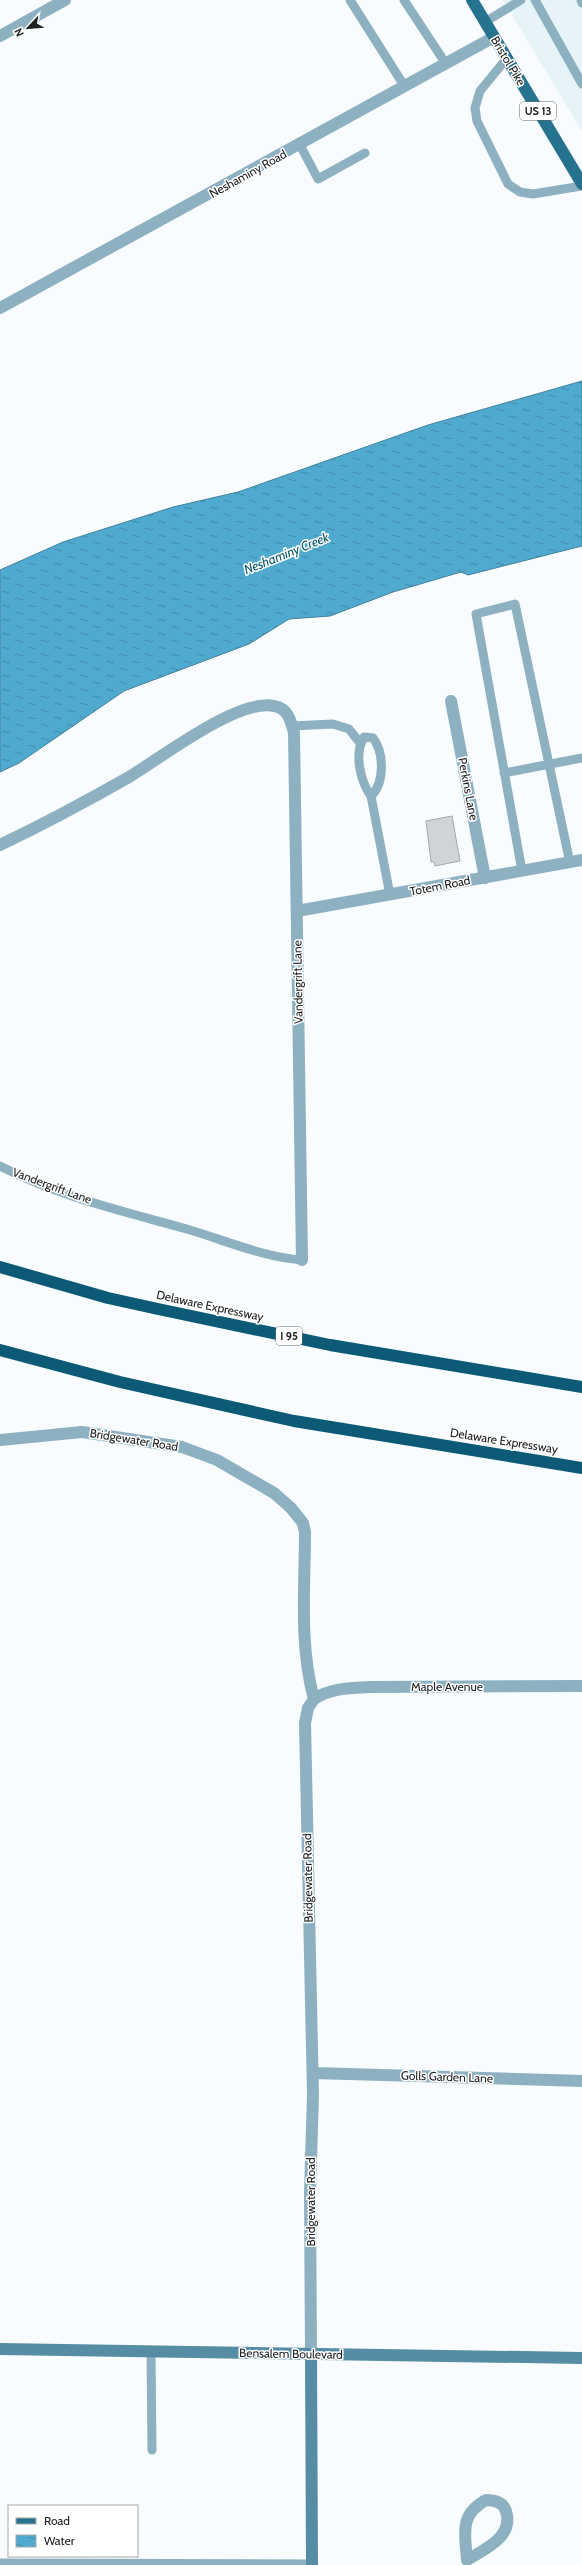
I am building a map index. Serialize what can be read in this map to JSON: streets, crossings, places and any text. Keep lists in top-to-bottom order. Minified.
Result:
{"streets":{"highway":["Delaware Expressway","I 95"],"main road":["Bristol Pike","US 13","Bridgewater Road","Bensalem Boulevard"],"street":["Neshaminy Road","Perkins Lane","Totem Road","Vandergrift Lane","Maple Avenue","Golls Garden Lane"]},"crossings":[["Bristol Pike","Neshaminy Road"],["Perkins Lane","Totem Road"],["Totem Road","Vandergrift Lane"],["Bridgewater Road","Maple Avenue"],["Bridgewater Road","Golls Garden Lane"],["Bridgewater Road","Bensalem Boulevard"]],"water":["Neshaminy Creek"],"legend":["Road","Water"],"north":"bottom left"}
